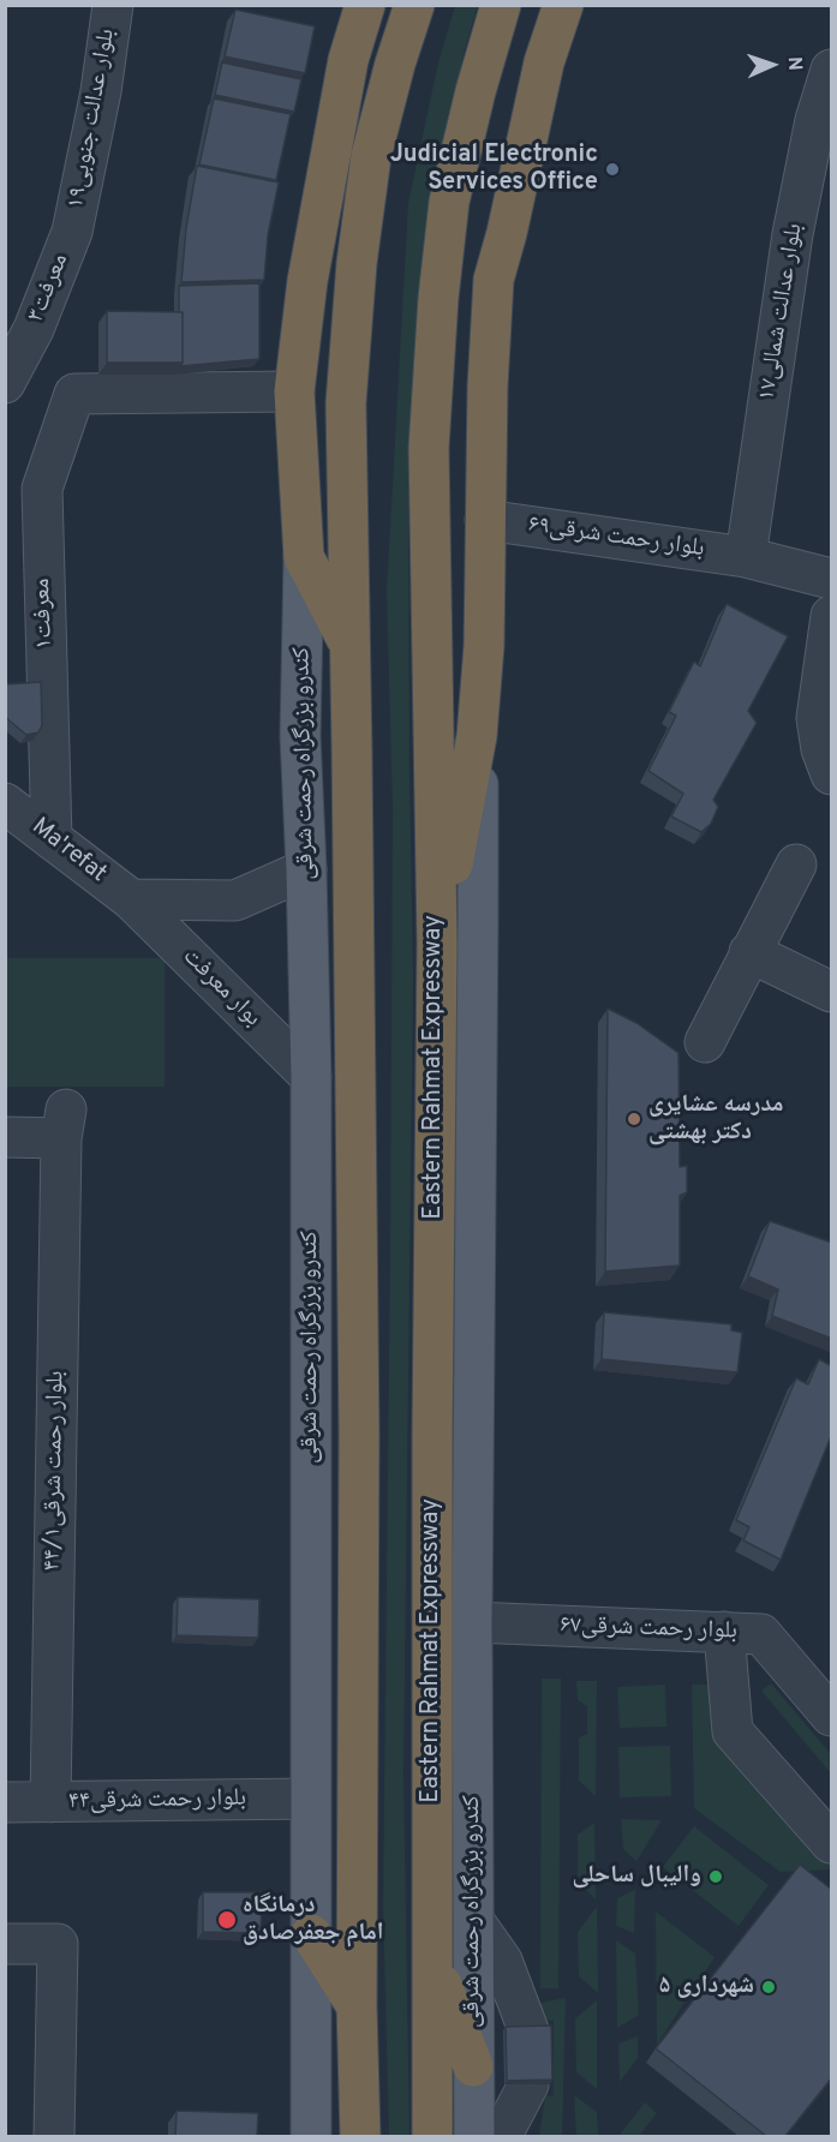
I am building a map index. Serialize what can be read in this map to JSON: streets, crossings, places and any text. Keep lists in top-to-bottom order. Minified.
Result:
{"streets":{"highway":["Eastern Rahmat Expressway"],"main road":["کندرو بزرگراه رحمت شرقی"],"street":["بلوار عدالت جنوبی۱۹","معرفت۳","بلوار عدالت شمالی۱۷","بلوار رحمت شرقی۶۹","معرفت۱","Ma'refat","بوار معرفت","بلوار رحمت شرقی۴۴/۱","بلوار رحمت شرقی۶۷","۴۴بلوار رحمت شرقی"]},"crossings":[["بلوار عدالت جنوبی۱۹","معرفت۳"],["بلوار عدالت شمالی۱۷","بلوار رحمت شرقی۶۹"],["معرفت۱","Ma'refat"],["کندرو بزرگراه رحمت شرقی","بوار معرفت"],["کندرو بزرگراه رحمت شرقی","بلوار رحمت شرقی۶۷"],["کندرو بزرگراه رحمت شرقی","۴۴بلوار رحمت شرقی"],["Ma'refat","بوار معرفت"],["بلوار رحمت شرقی۴۴/۱","۴۴بلوار رحمت شرقی"]],"places":["Judicial Electronic Services Office","مدرسه عشایری دکتر بهشتی","والیبال ساحلی","درمانگاه امام جعفرصادق","شهرداری ۵"],"north":"right"}
